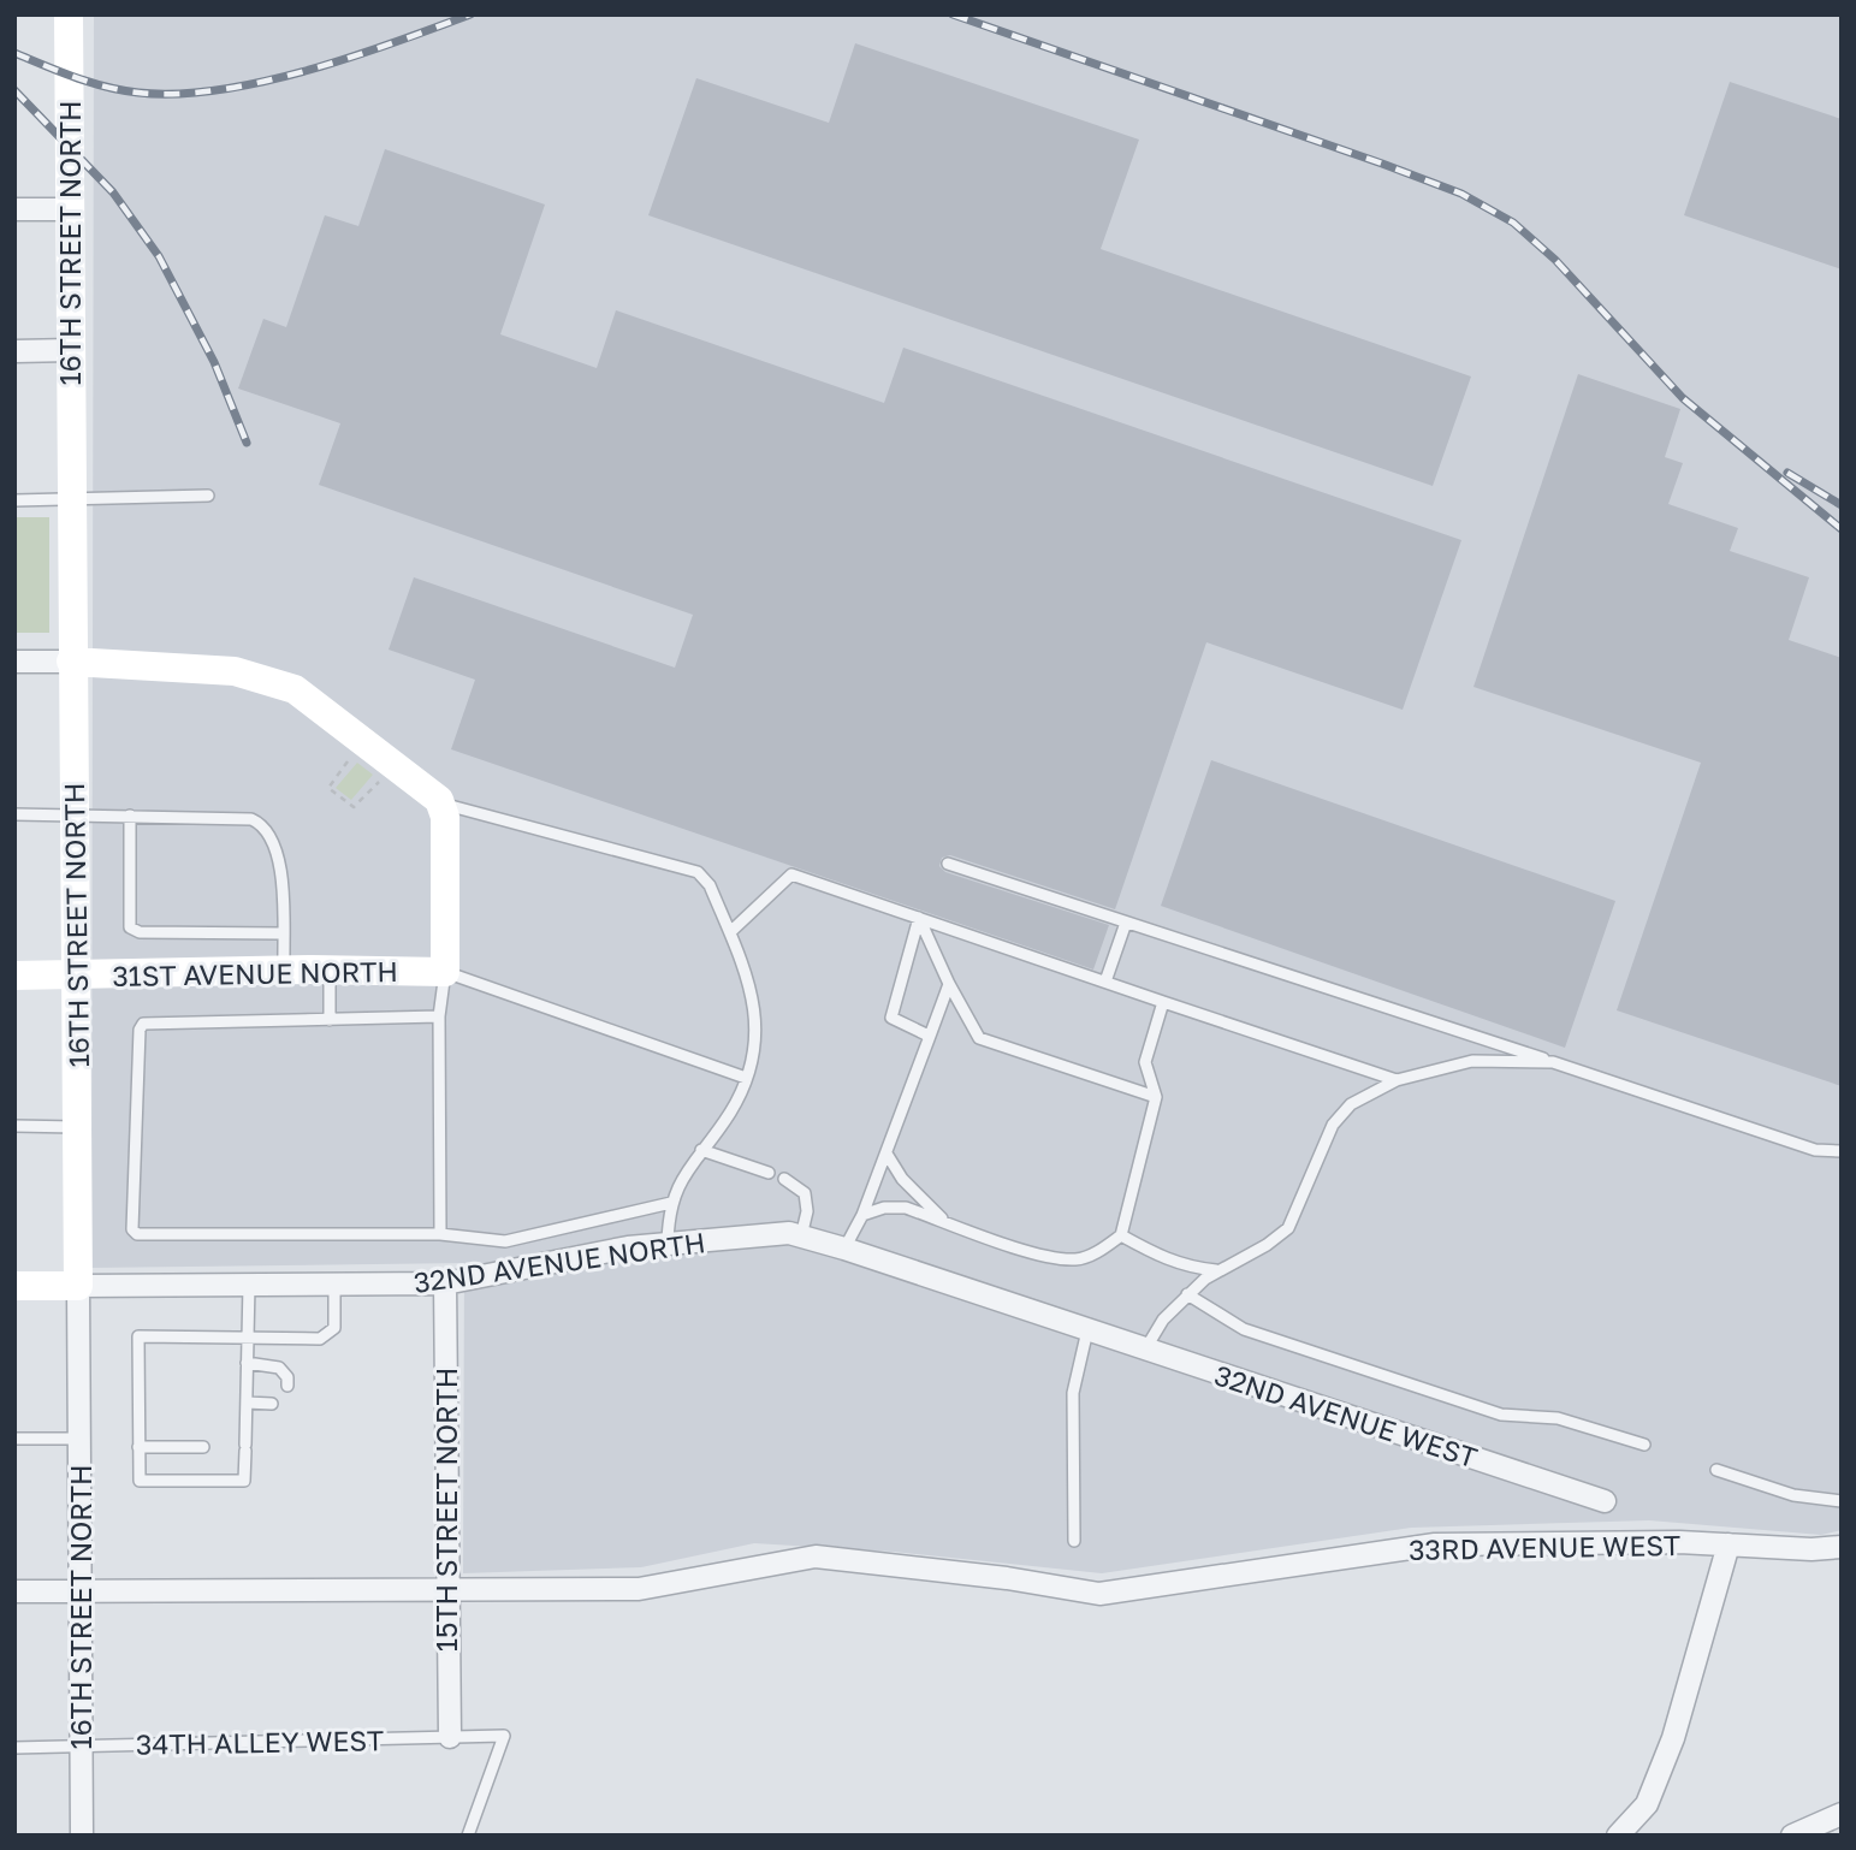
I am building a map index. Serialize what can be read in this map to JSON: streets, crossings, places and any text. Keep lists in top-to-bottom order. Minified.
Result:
{"streets":{"street":["16TH STREET NORTH","31ST AVENUE NORTH","32ND AVENUE NORTH","32ND AVENUE WEST","15TH STREET NORTH","33RD AVENUE WEST"],"lane":["34TH ALLEY WEST"]},"crossings":[["16TH STREET NORTH","31ST AVENUE NORTH"],["16TH STREET NORTH","32ND AVENUE NORTH"],["16TH STREET NORTH","33RD AVENUE WEST"],["16TH STREET NORTH","34TH ALLEY WEST"],["32ND AVENUE NORTH","32ND AVENUE WEST"],["32ND AVENUE NORTH","15TH STREET NORTH"],["15TH STREET NORTH","33RD AVENUE WEST"],["15TH STREET NORTH","34TH ALLEY WEST"]]}
